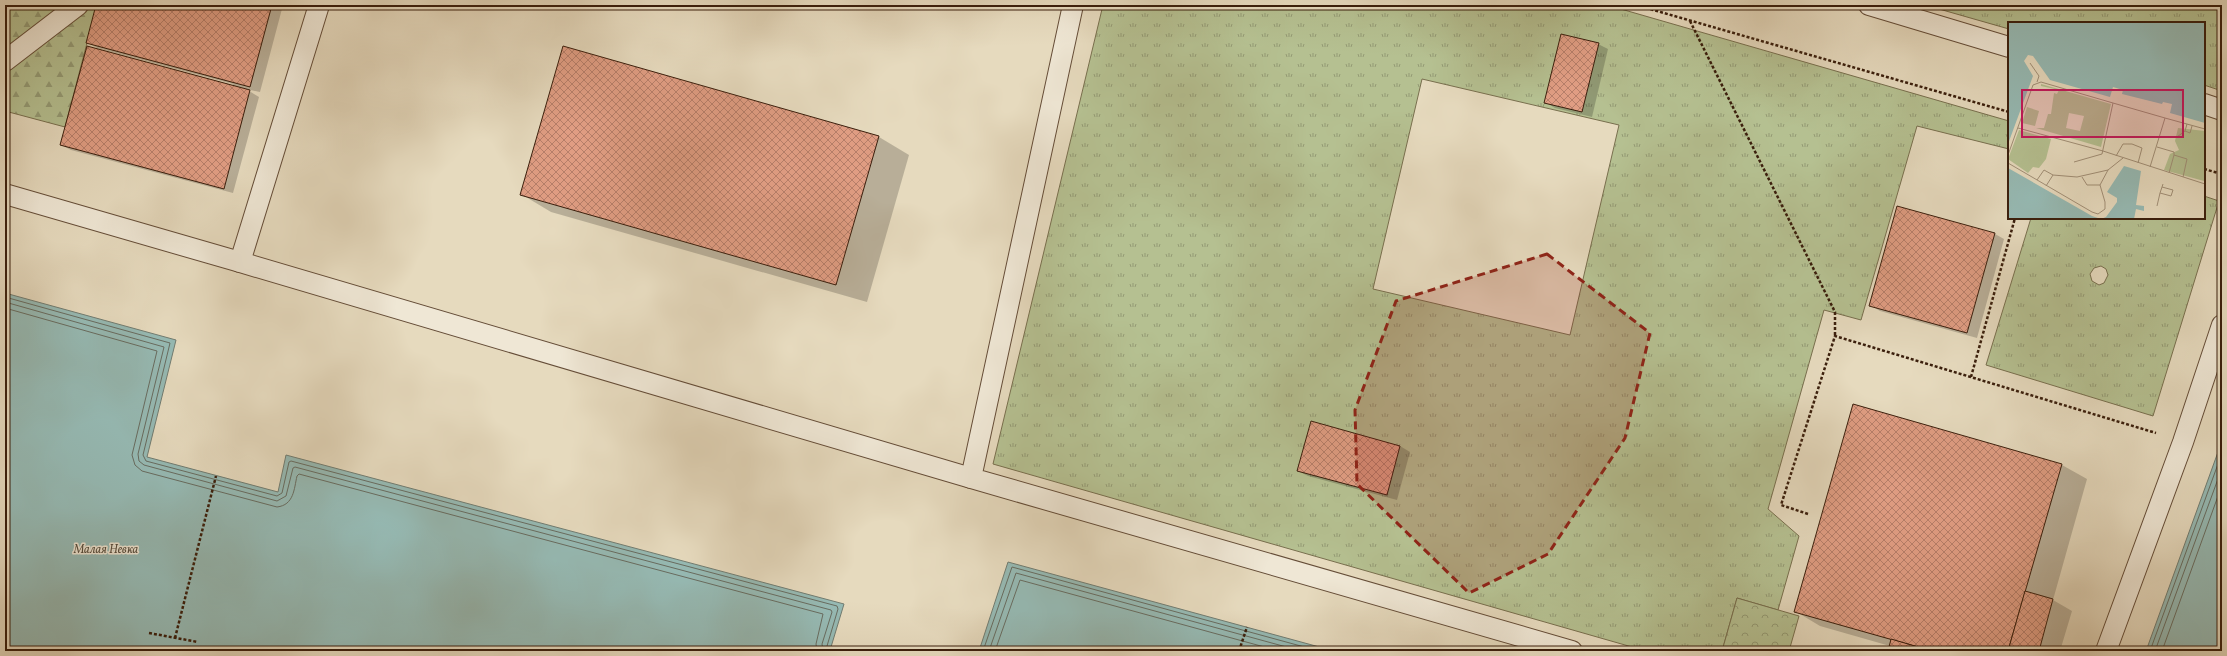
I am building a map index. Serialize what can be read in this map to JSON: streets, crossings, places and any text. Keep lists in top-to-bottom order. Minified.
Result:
{"water":["Малая Невка"]}
